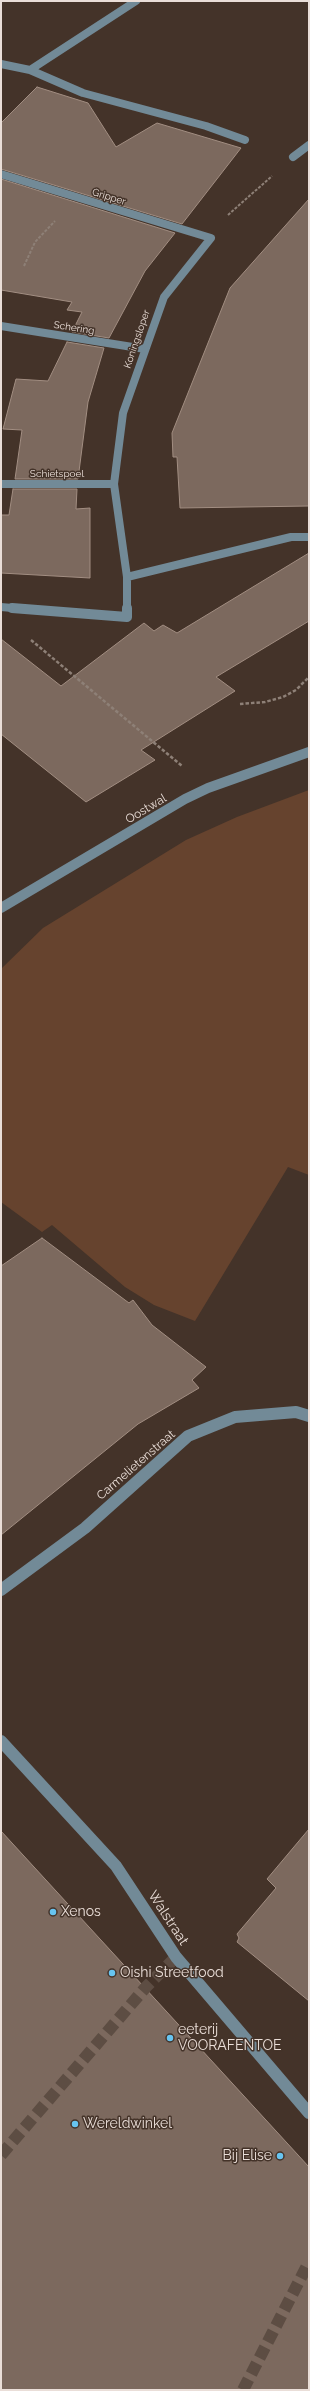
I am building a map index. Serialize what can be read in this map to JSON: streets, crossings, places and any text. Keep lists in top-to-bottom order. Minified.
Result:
{"streets":{"street":["Gripper","Schering","Koningsloper","Schietspoel","Oostwal","Carmelietenstraat","Walstraat"]},"crossings":[["Gripper","Koningsloper"],["Schering","Koningsloper"],["Koningsloper","Schietspoel"]],"places":["Xenos","Oishi Streetfood","eeterij VOORAFENTOE","Wereldwinkel","Bij Elise"]}
